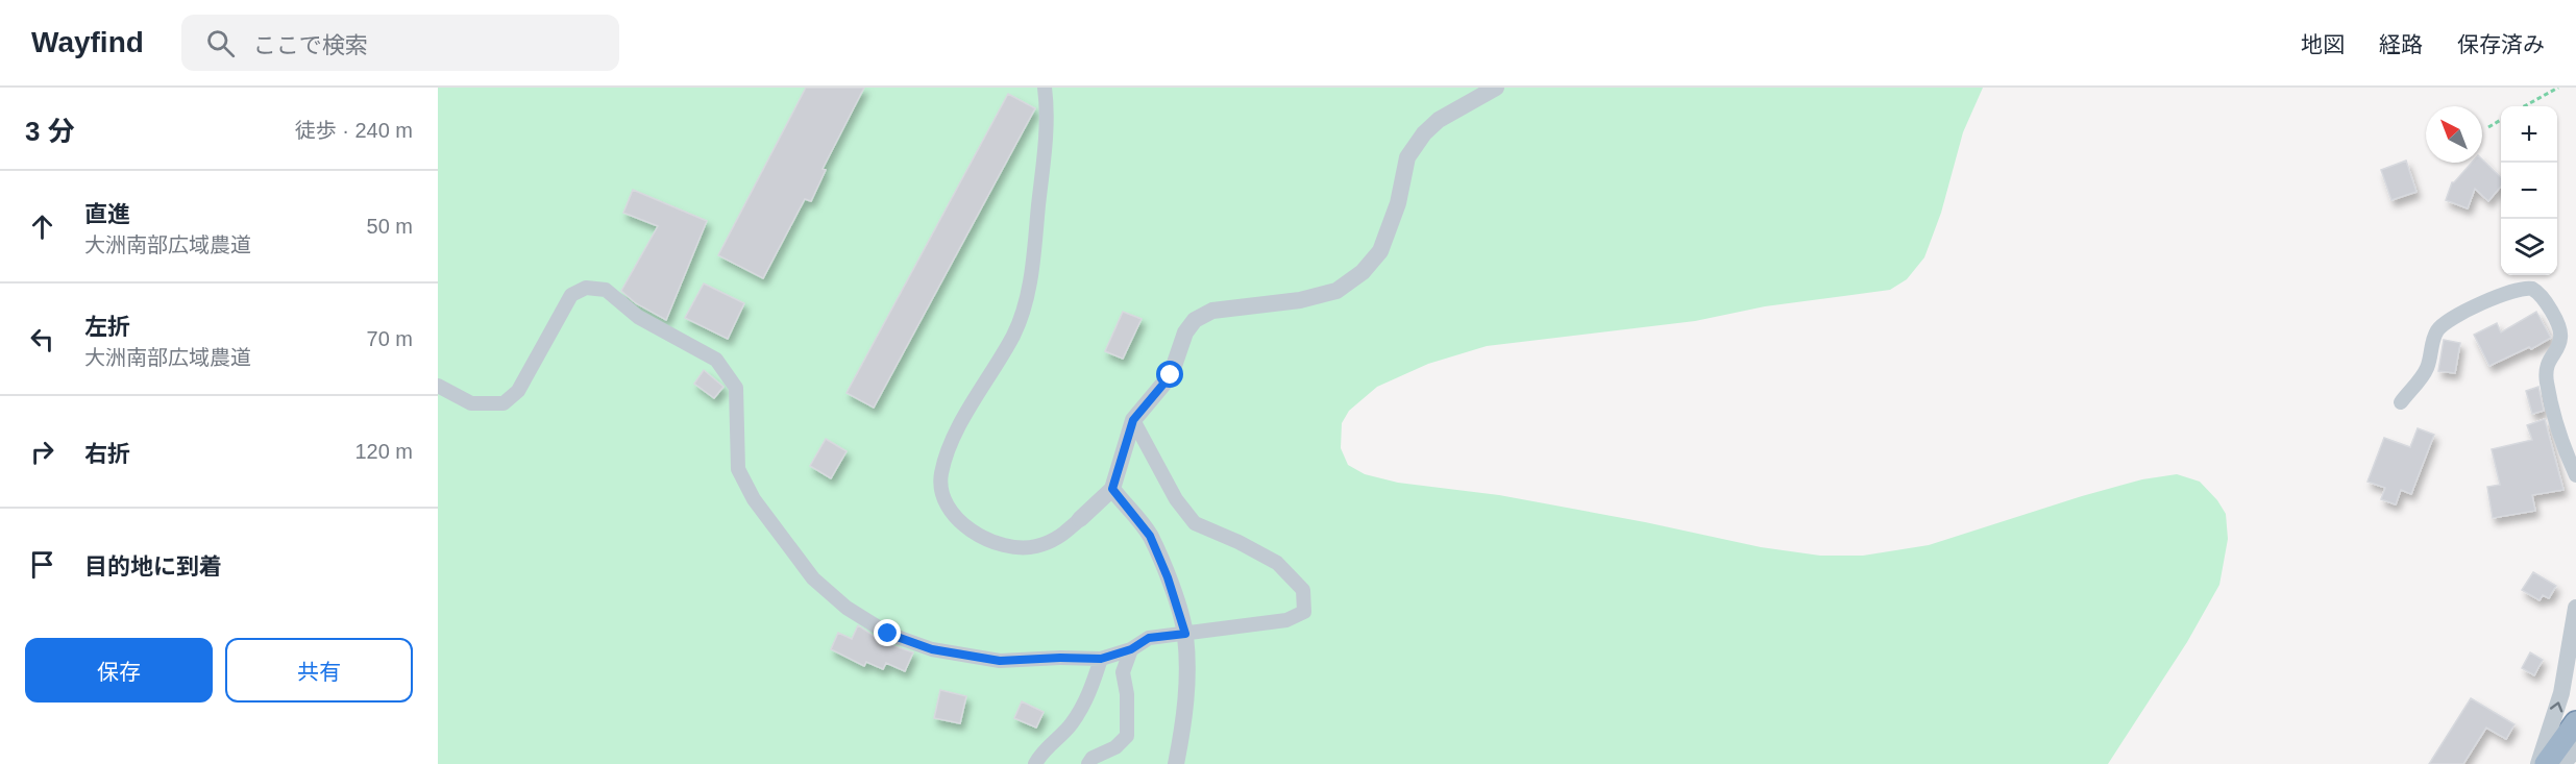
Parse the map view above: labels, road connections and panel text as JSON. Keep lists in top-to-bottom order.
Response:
{
  "north": "top left",
  "page": {
    "header": "Wayfind",
    "search": "ここで検索",
    "nav": ["地図", "経路", "保存済み"],
    "heading": ["3 分", "徒歩 · 240 m"],
    "map_buttons": ["+", "−"],
    "list": [
      ["直進", "大洲南部広域農道", "50 m"],
      ["左折", "大洲南部広域農道", "70 m"],
      ["右折", "120 m"],
      "目的地に到着"
    ],
    "buttons": ["保存", "共有"]
  }
}
